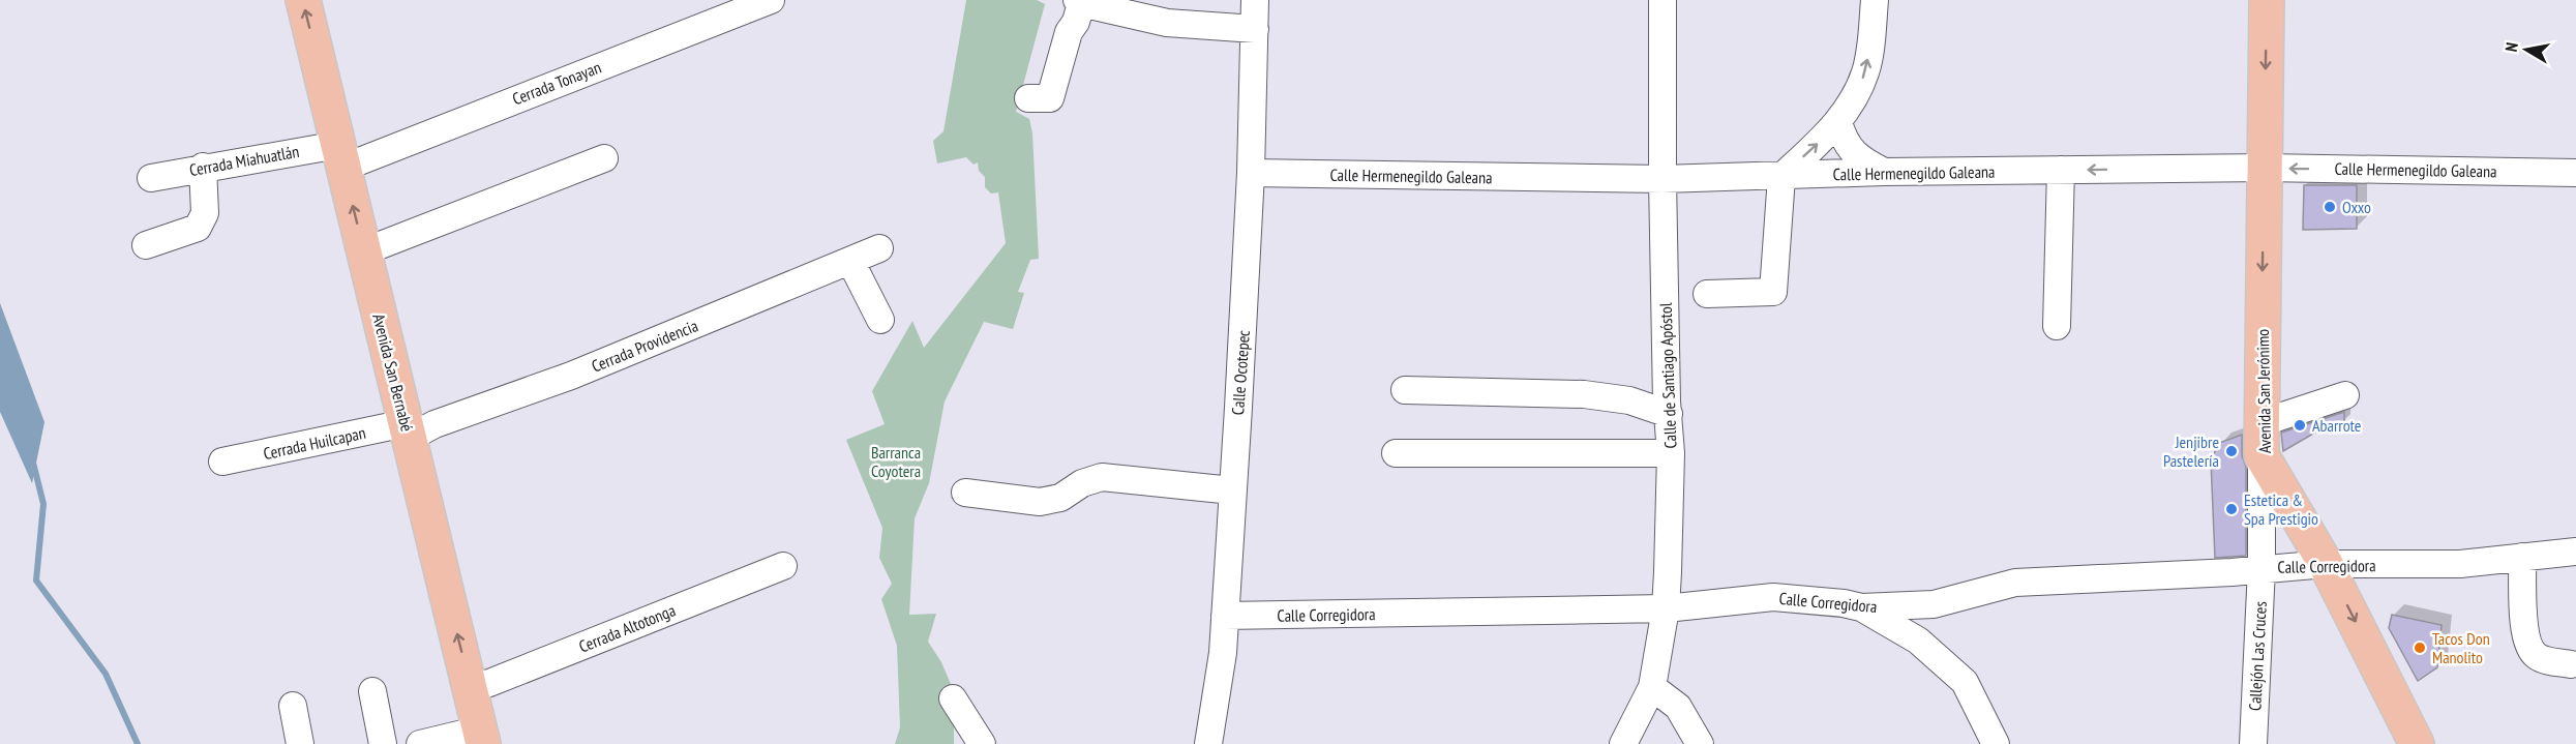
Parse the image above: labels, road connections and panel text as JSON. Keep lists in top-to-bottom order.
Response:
{
  "streets": {
    "main road": ["Avenida San Bernabé", "Avenida San Jerónimo"],
    "street": [
      "Cerrada Tonayan",
      "Cerrada Miahuatlán",
      "Calle Hermenegildo Galeana",
      "Cerrada Providencia",
      "Calle Ocotepec",
      "Calle de Santiago Apóstol",
      "Cerrada Huilcapan",
      "Calle Corregidora",
      "Cerrada Altotonga",
      "Callejón Las Cruces"
    ]
  },
  "crossings": [
    ["Cerrada Tonayan", "Cerrada Miahuatlán"],
    ["Cerrada Tonayan", "Avenida San Bernabé"],
    ["Cerrada Miahuatlán", "Avenida San Bernabé"],
    ["Calle Hermenegildo Galeana", "Calle Ocotepec"],
    ["Calle Hermenegildo Galeana", "Calle de Santiago Apóstol"],
    ["Calle Hermenegildo Galeana", "Avenida San Jerónimo"],
    ["Cerrada Providencia", "Avenida San Bernabé"],
    ["Cerrada Providencia", "Cerrada Huilcapan"],
    ["Avenida San Bernabé", "Cerrada Huilcapan"],
    ["Avenida San Bernabé", "Cerrada Altotonga"],
    ["Calle Ocotepec", "Calle Corregidora"],
    ["Calle de Santiago Apóstol", "Calle Corregidora"],
    ["Avenida San Jerónimo", "Calle Corregidora"],
    ["Avenida San Jerónimo", "Callejón Las Cruces"],
    ["Calle Corregidora", "Callejón Las Cruces"]
  ],
  "one_way": ["Calle Hermenegildo Galeana", "Avenida San Bernabé", "Avenida San Jerónimo"],
  "parks": ["Barranca Coyotera"],
  "places": [
    "Oxxo",
    "Abarrote",
    "Jenjibre Pastelería",
    "Estetica & Spa Prestigio",
    "Tacos Don Manolito"
  ],
  "north": "left"
}
